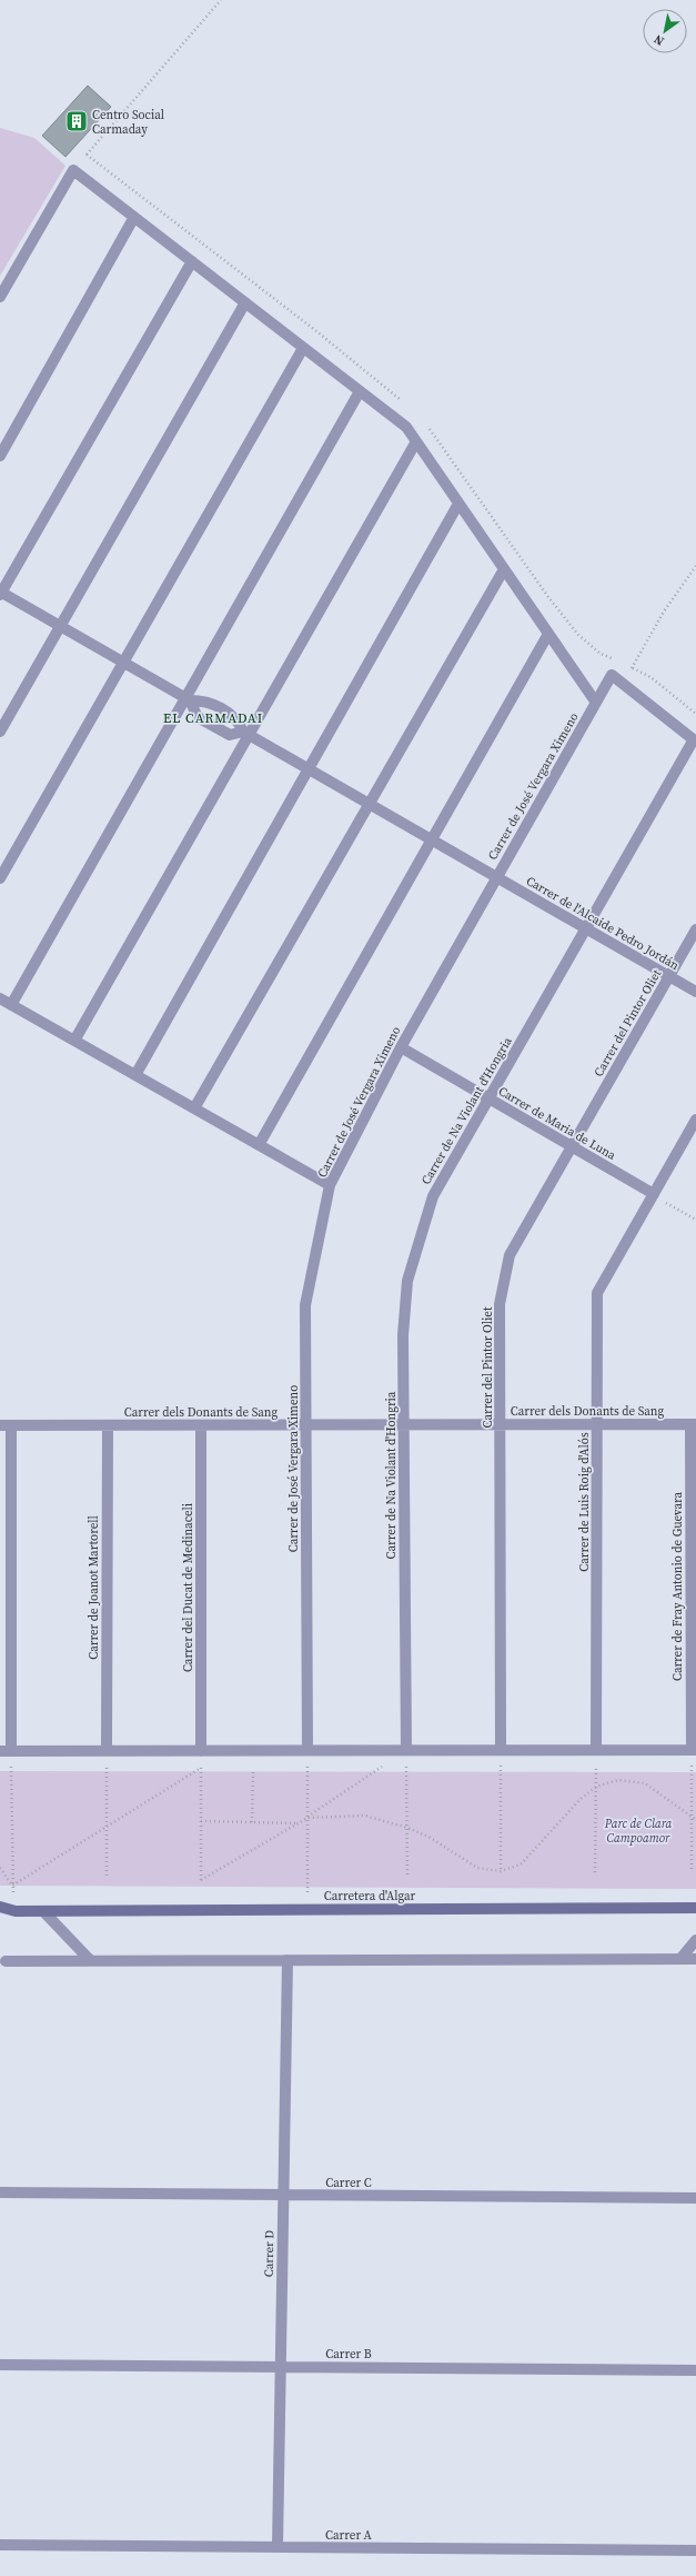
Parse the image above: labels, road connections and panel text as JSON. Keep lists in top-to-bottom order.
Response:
{
  "streets": {
    "main road": ["Carretera d'Algar"],
    "street": [
      "Carrer de José Vergara Ximeno",
      "Carrer de l'Alcaide Pedro Jordán",
      "Carrer del Pintor Oliet",
      "Carrer de Na Violant d'Hongria",
      "Carrer de Maria de Luna",
      "Carrer dels Donants de Sang",
      "Carrer de Luis Roig d'Alós",
      "Carrer de Fray Antonio de Guevara",
      "Carrer de Joanot Martorell",
      "Carrer del Ducat de Medinaceli",
      "Carrer C",
      "Carrer D",
      "Carrer B",
      "Carrer A"
    ]
  },
  "crossings": [
    ["Carrer de José Vergara Ximeno", "Carrer de l'Alcaide Pedro Jordán"],
    ["Carrer de José Vergara Ximeno", "Carrer de Maria de Luna"],
    ["Carrer de José Vergara Ximeno", "Carrer dels Donants de Sang"],
    ["Carrer de l'Alcaide Pedro Jordán", "Carrer del Pintor Oliet"],
    ["Carrer de l'Alcaide Pedro Jordán", "Carrer de Na Violant d'Hongria"],
    ["Carrer del Pintor Oliet", "Carrer de Maria de Luna"],
    ["Carrer del Pintor Oliet", "Carrer dels Donants de Sang"],
    ["Carrer de Na Violant d'Hongria", "Carrer de Maria de Luna"],
    ["Carrer de Na Violant d'Hongria", "Carrer dels Donants de Sang"],
    ["Carrer de Maria de Luna", "Carrer de Luis Roig d'Alós"],
    ["Carrer dels Donants de Sang", "Carrer de Luis Roig d'Alós"],
    ["Carrer dels Donants de Sang", "Carrer de Fray Antonio de Guevara"],
    ["Carrer dels Donants de Sang", "Carrer de Joanot Martorell"],
    ["Carrer dels Donants de Sang", "Carrer del Ducat de Medinaceli"],
    ["Carrer C", "Carrer D"],
    ["Carrer D", "Carrer B"],
    ["Carrer D", "Carrer A"]
  ],
  "districts": ["EL CARMADAI"],
  "parks": ["Parc de Clara Campoamor"],
  "places": {
    "building": ["Centro Social Carmaday"]
  },
  "north": "bottom left"
}
